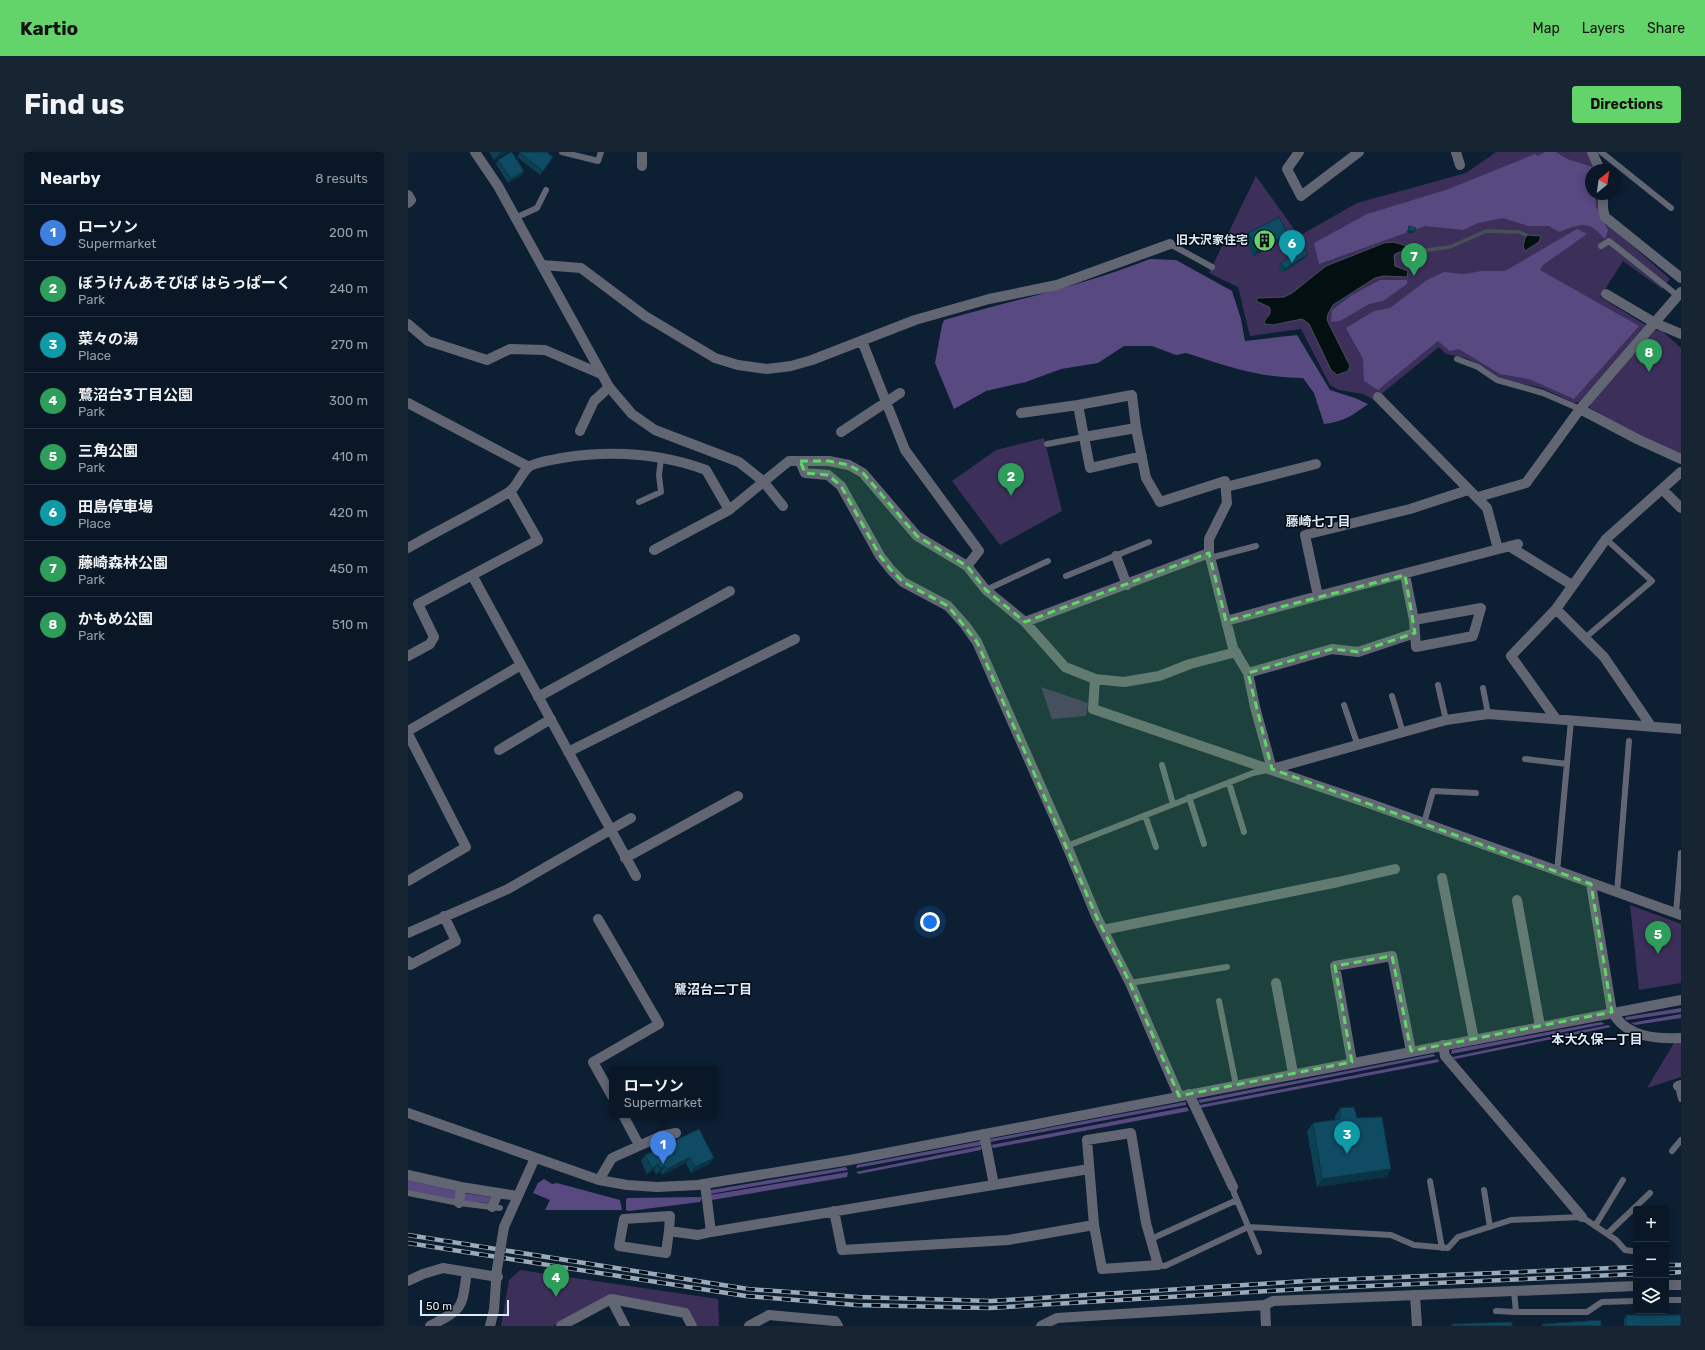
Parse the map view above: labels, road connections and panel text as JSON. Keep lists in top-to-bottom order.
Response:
{
  "districts": ["藤崎七丁目", "鷺沼台二丁目", "本大久保一丁目"],
  "places": {
    "building": ["旧大沢家住宅"]
  },
  "scale_bar": "50 m",
  "north": "top right",
  "page": {
    "header": "Kartio",
    "nav": ["Map", "Layers", "Share"],
    "buttons": "Directions",
    "title": "Find us",
    "heading": ["Nearby", "8 results"],
    "list": [
      {
        "mark": "1",
        "name": "ローソン",
        "note": "Supermarket",
        "value": "200 m"
      },
      {
        "mark": "2",
        "name": "ぼうけんあそびば はらっぱーく",
        "note": "Park",
        "value": "240 m"
      },
      {
        "mark": "3",
        "name": "菜々の湯",
        "note": "Place",
        "value": "270 m"
      },
      {
        "mark": "4",
        "name": "鷺沼台3丁目公園",
        "note": "Park",
        "value": "300 m"
      },
      {
        "mark": "5",
        "name": "三角公園",
        "note": "Park",
        "value": "410 m"
      },
      {
        "mark": "6",
        "name": "田島停車場",
        "note": "Place",
        "value": "420 m"
      },
      {
        "mark": "7",
        "name": "藤崎森林公園",
        "note": "Park",
        "value": "450 m"
      },
      {
        "mark": "8",
        "name": "かもめ公園",
        "note": "Park",
        "value": "510 m"
      }
    ],
    "pins": [
      "6",
      "7",
      "8",
      "2",
      "5",
      "3",
      "1",
      "4"
    ],
    "popup": ["ローソン", "Supermarket"],
    "map_buttons": ["+", "−"],
    "scale": "50 m"
  }
}
